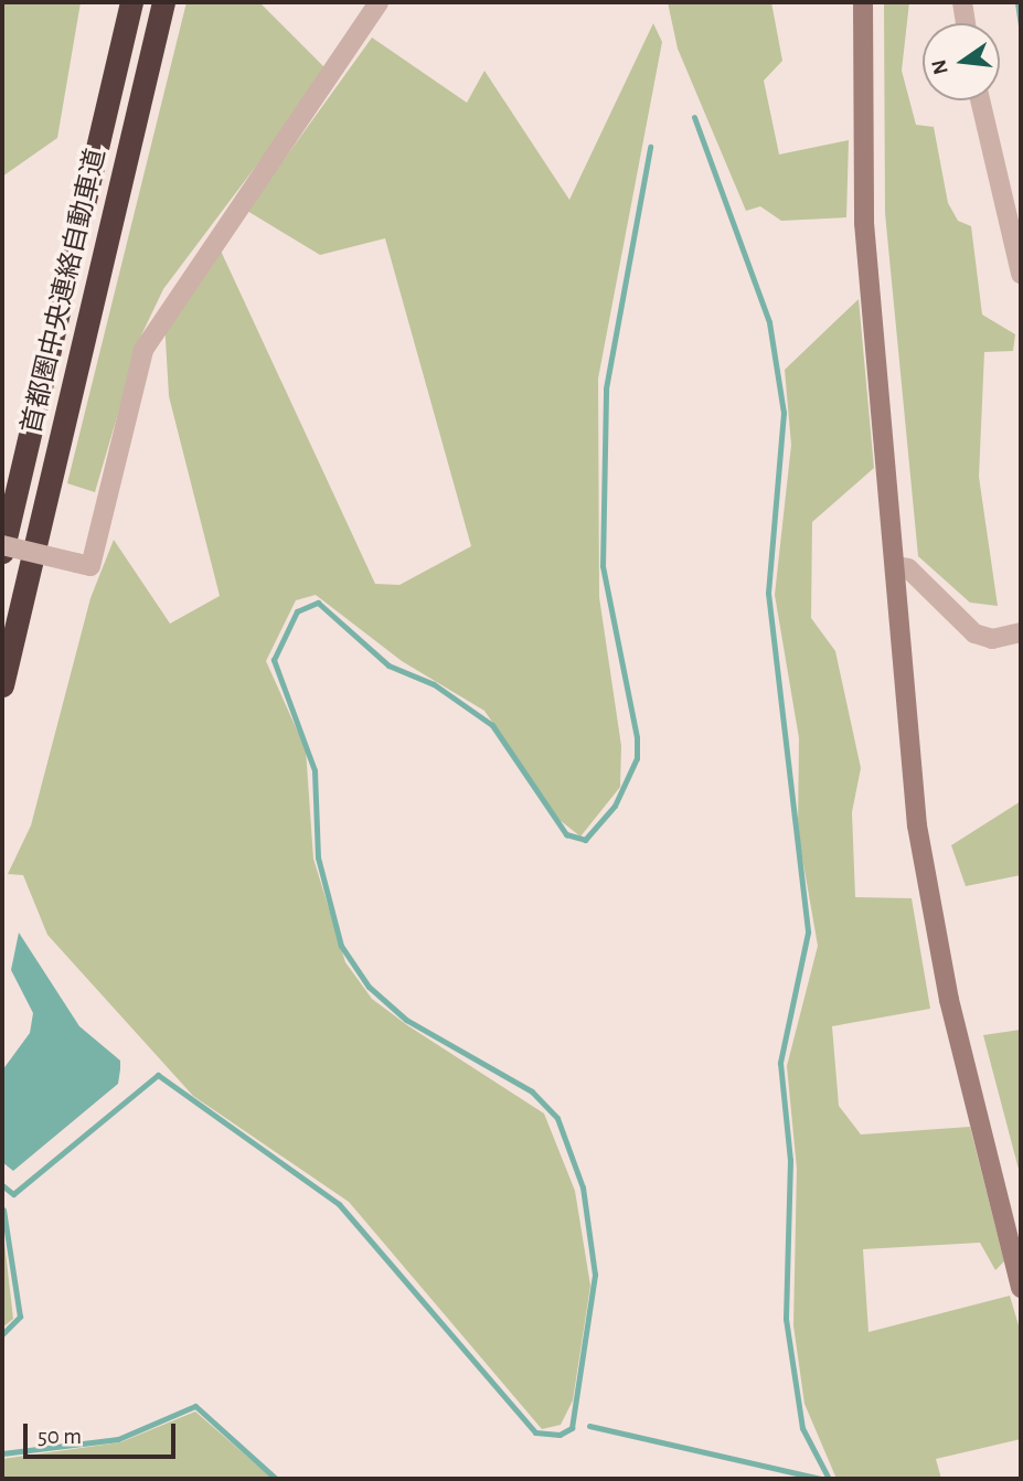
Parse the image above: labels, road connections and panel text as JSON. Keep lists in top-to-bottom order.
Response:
{
  "streets": {
    "highway": ["首都圏中央連絡自動車道"]
  },
  "scale_bar": "50 m",
  "north": "left"
}
